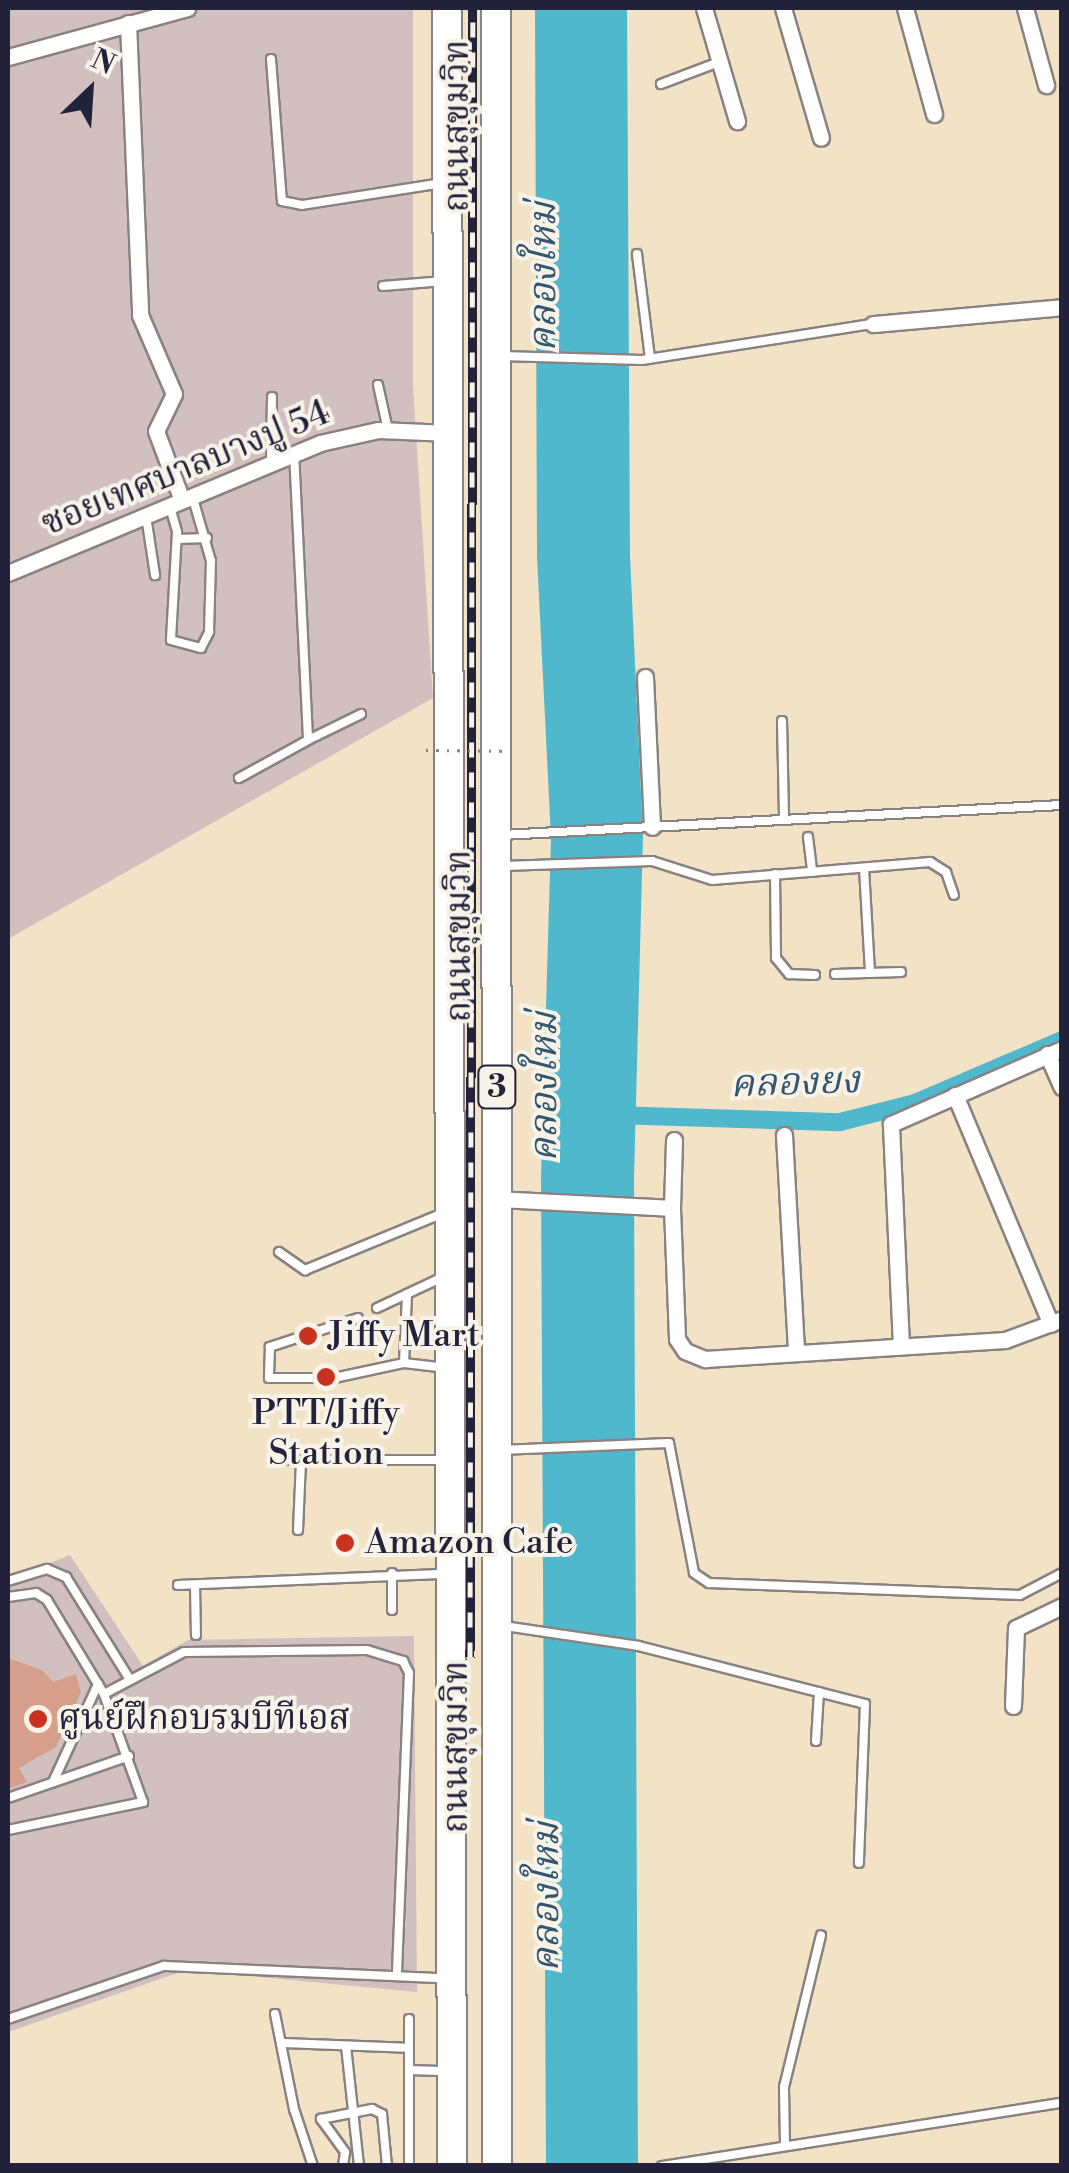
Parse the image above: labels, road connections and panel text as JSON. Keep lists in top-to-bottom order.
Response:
{
  "streets": {
    "highway": ["ถนนสุขุมวิท", "3"],
    "street": ["ซอยเทศบาลบางปู 54"]
  },
  "crossings": [
    ["ถนนสุขุมวิท", "ซอยเทศบาลบางปู 54"]
  ],
  "water": ["คลองใหม่", "คลองยง"],
  "places": [
    "Jiffy Mart",
    "PTT/Jiffy Station",
    "Amazon Cafe",
    "ศูนย์ฝึกอบรมบีทีเอส"
  ],
  "north": "top right"
}
